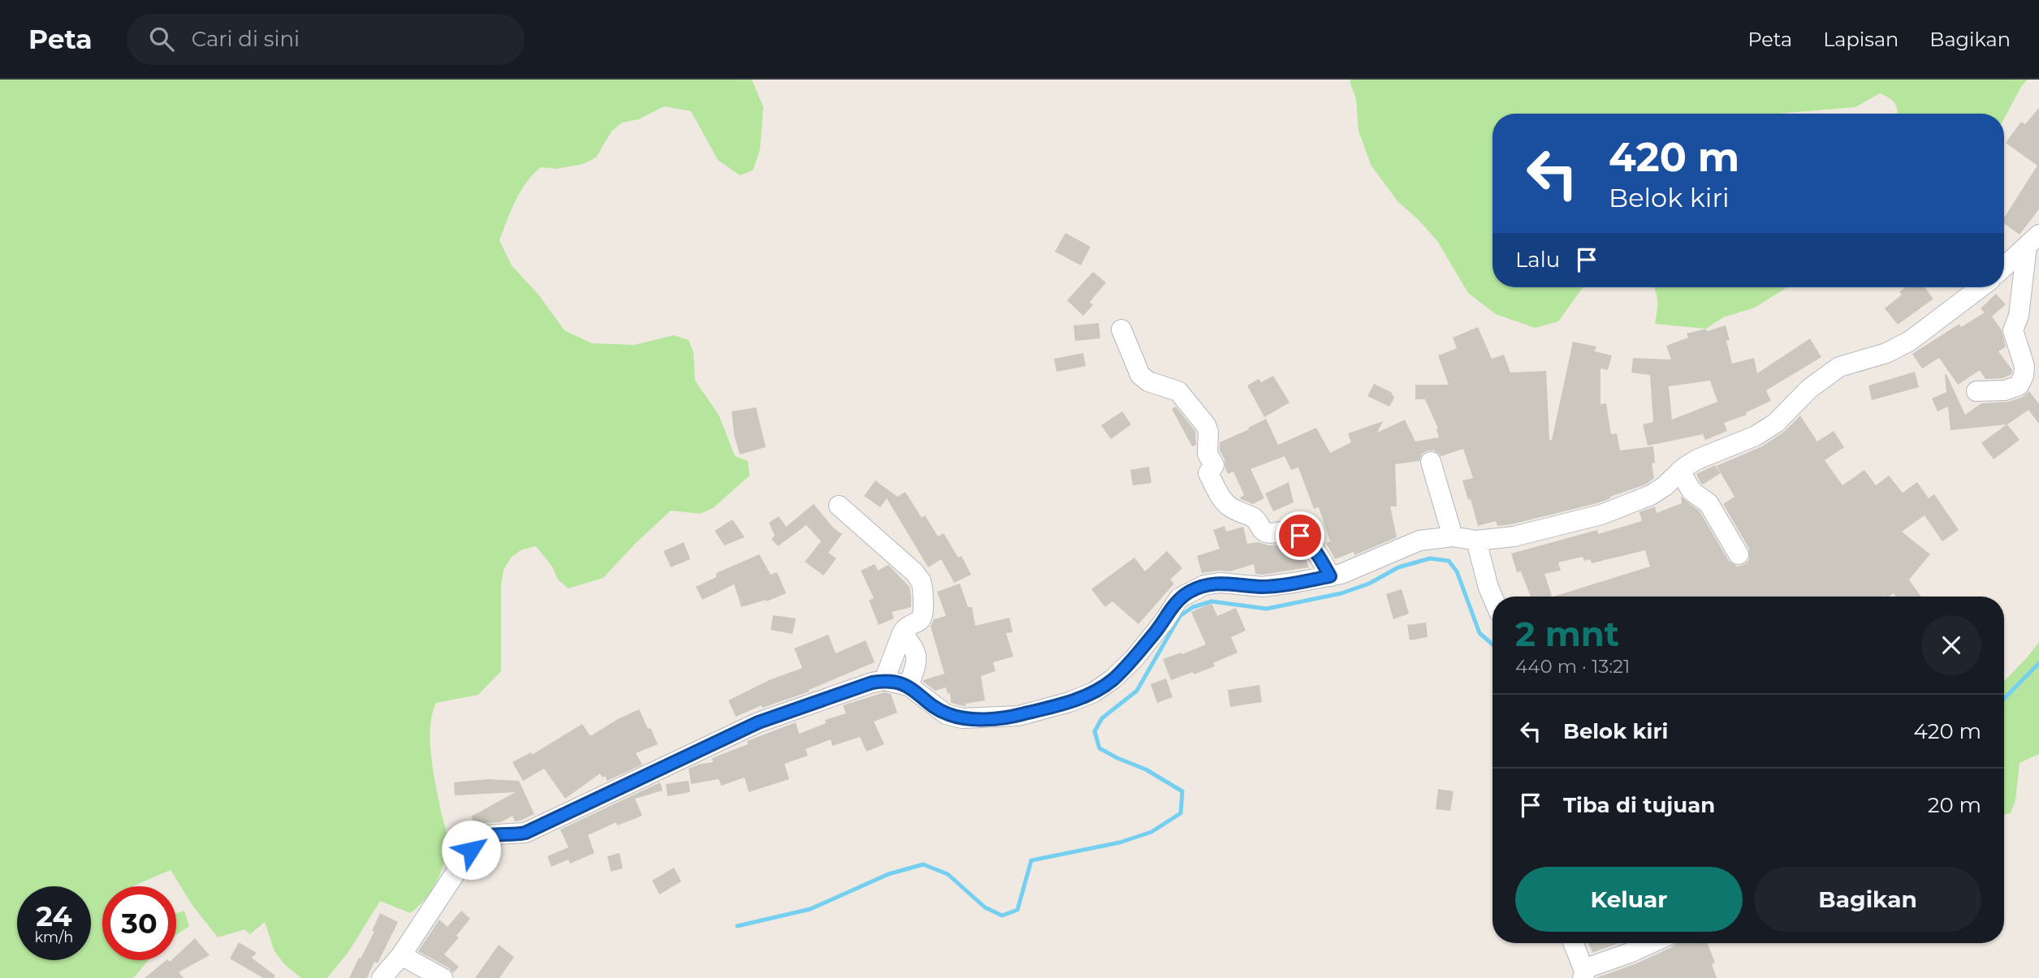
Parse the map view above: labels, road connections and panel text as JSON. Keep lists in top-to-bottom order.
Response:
{
  "page": {
    "header": "Peta",
    "search": "Cari di sini",
    "nav": ["Peta", "Lapisan", "Bagikan"],
    "turn": ["420 m", "Belok kiri"],
    "then": "Lalu",
    "heading": ["2 mnt", "440 m · 13:21"],
    "list": [
      {
        "name": "Belok kiri",
        "value": "420 m"
      },
      {
        "name": "Tiba di tujuan",
        "value": "20 m"
      }
    ],
    "buttons": ["Keluar", "Bagikan"],
    "speed": "24 km/h",
    "limit": "30"
  }
}
